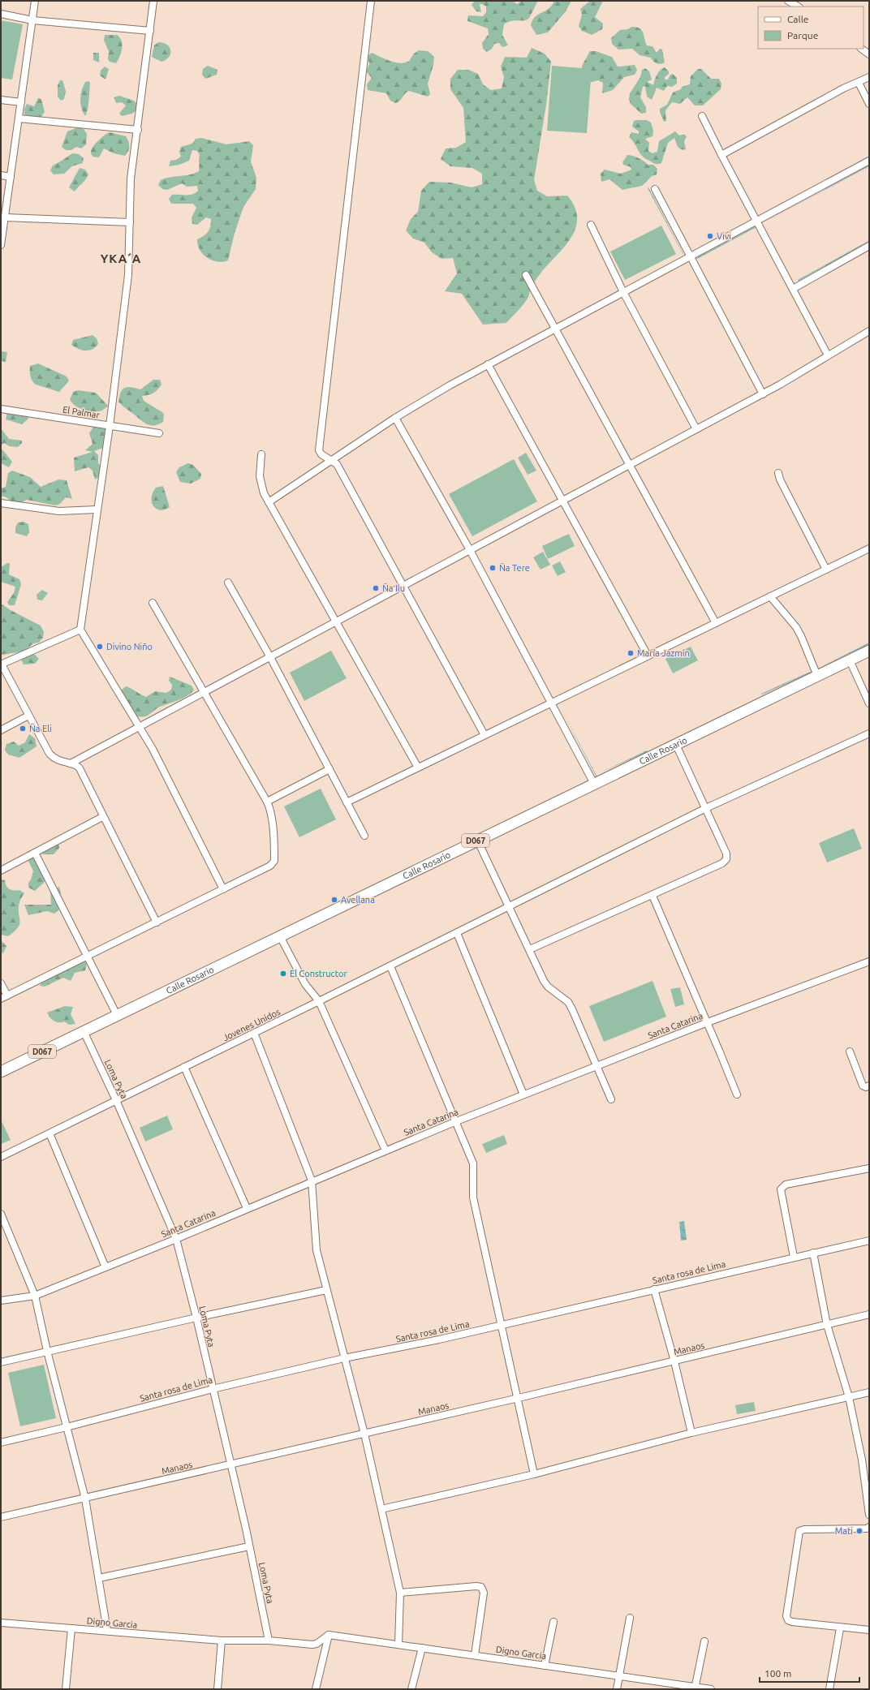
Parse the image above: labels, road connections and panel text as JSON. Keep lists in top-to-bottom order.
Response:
{
  "streets": {
    "main road": ["Calle Rosario", "D067"],
    "street": [
      "El Palmar",
      "Jovenes Unidos",
      "Santa Catarina",
      "Loma Pyta",
      "Santa rosa de Lima",
      "Manaos",
      "Digno Garcia"
    ]
  },
  "crossings": [
    ["Calle Rosario", "Loma Pyta"],
    ["Jovenes Unidos", "Loma Pyta"],
    ["Santa Catarina", "Loma Pyta"],
    ["Loma Pyta", "Santa rosa de Lima"],
    ["Loma Pyta", "Manaos"],
    ["Loma Pyta", "Digno Garcia"]
  ],
  "districts": ["YKA´A"],
  "places": [
    "Vivi",
    "Ña Tere",
    "Ña Ilu",
    "Divino Niño",
    "María Jazmín",
    "Ña Eli",
    "Avellana",
    "El Constructor",
    "Mati"
  ],
  "legend": ["Calle", "Parque"],
  "scale_bar": "100 m"
}
